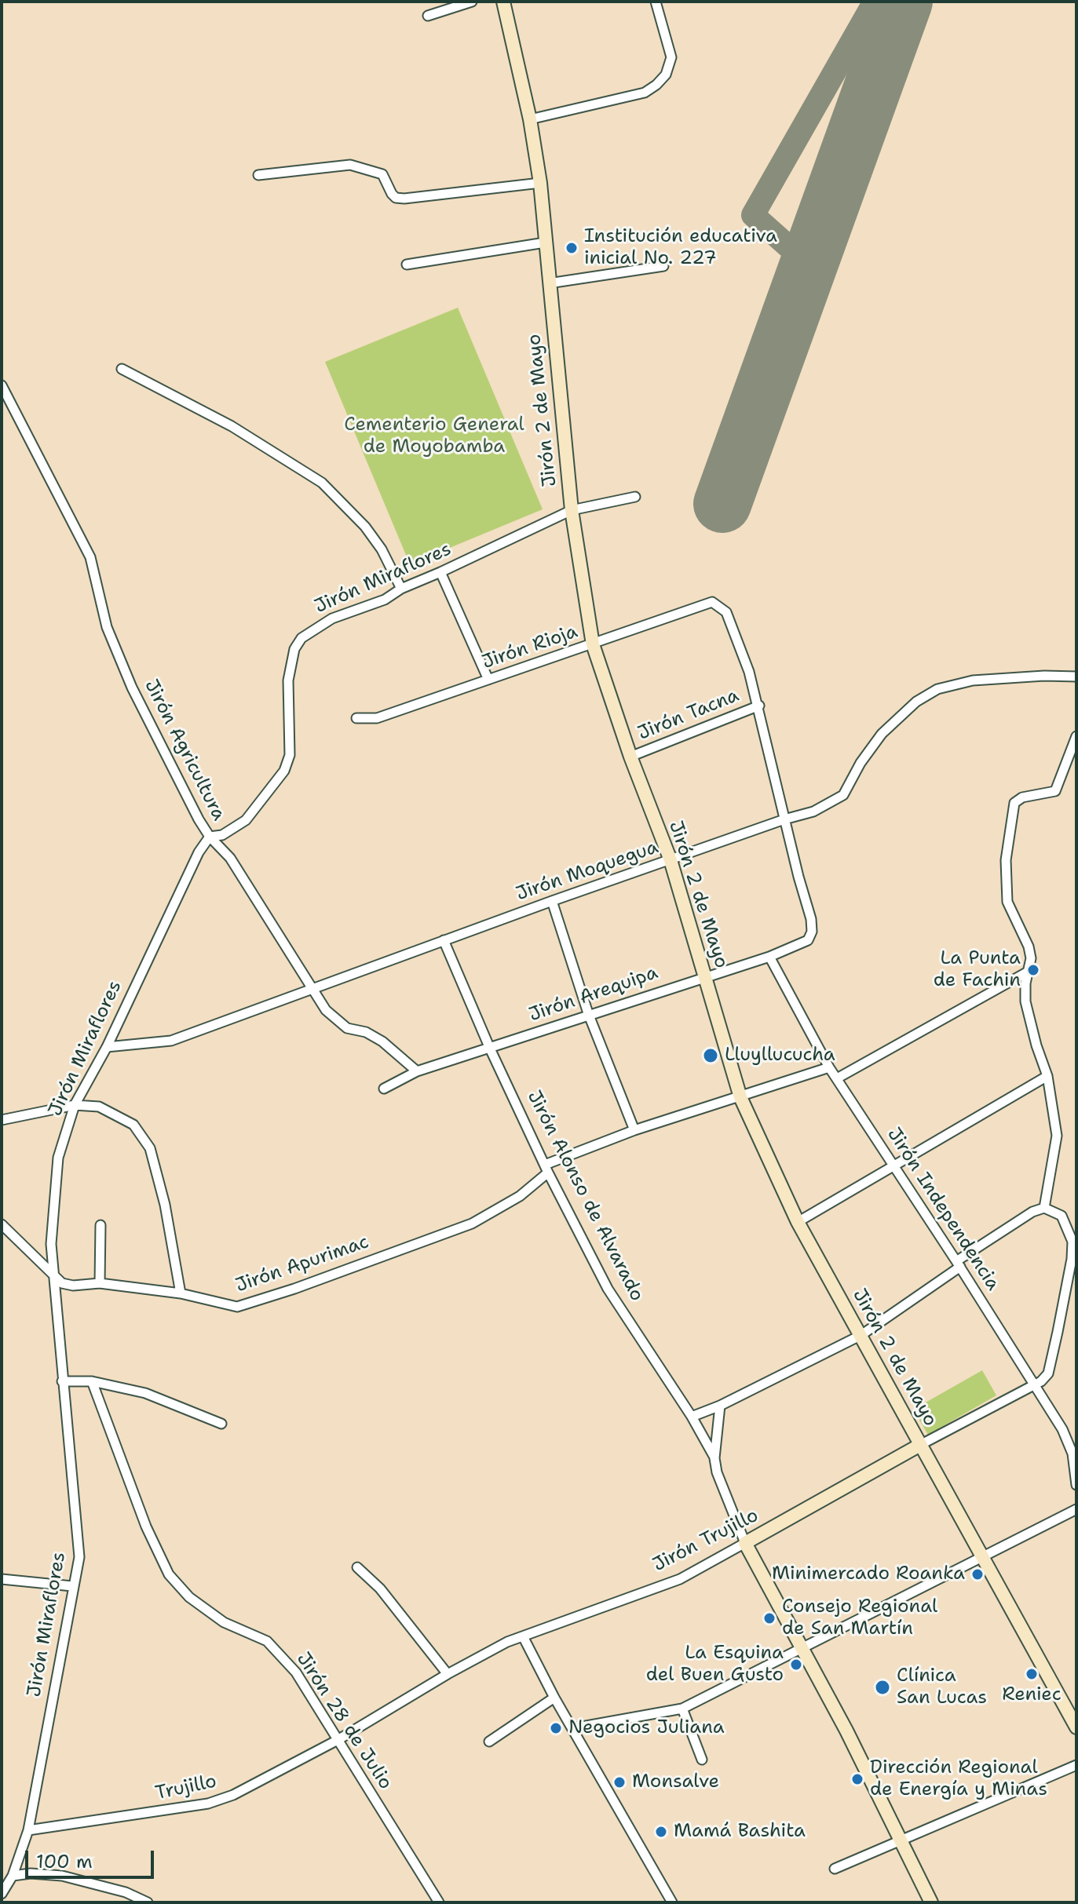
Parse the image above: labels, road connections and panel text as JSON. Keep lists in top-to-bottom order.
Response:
{
  "streets": {
    "main road": ["Jirón 2 de Mayo", "Jirón Alonso de Alvarado", "Jirón Trujillo"],
    "street": [
      "Jirón Miraflores",
      "Jirón Rioja",
      "Jirón Tacna",
      "Jirón Agricultura",
      "Jirón Moquegua",
      "Jirón Arequipa",
      "Jirón Independencia",
      "Jirón Apurimac",
      "Jirón 28 de Julio",
      "Trujillo"
    ]
  },
  "crossings": [
    ["Jirón 2 de Mayo", "Jirón Miraflores"],
    ["Jirón 2 de Mayo", "Jirón Rioja"],
    ["Jirón 2 de Mayo", "Jirón Tacna"],
    ["Jirón 2 de Mayo", "Jirón Moquegua"],
    ["Jirón 2 de Mayo", "Jirón Arequipa"],
    ["Jirón 2 de Mayo", "Jirón Apurimac"],
    ["Jirón 2 de Mayo", "Jirón Trujillo"],
    ["Jirón Miraflores", "Jirón Agricultura"],
    ["Jirón Miraflores", "Jirón Moquegua"],
    ["Jirón Miraflores", "Jirón Apurimac"],
    ["Jirón Miraflores", "Trujillo"],
    ["Jirón Rioja", "Jirón Tacna"],
    ["Jirón Agricultura", "Jirón Moquegua"],
    ["Jirón Agricultura", "Jirón Arequipa"],
    ["Jirón Moquegua", "Jirón Arequipa"],
    ["Jirón Moquegua", "Jirón Alonso de Alvarado"],
    ["Jirón Arequipa", "Jirón Alonso de Alvarado"],
    ["Jirón Arequipa", "Jirón Independencia"],
    ["Jirón Alonso de Alvarado", "Jirón Apurimac"],
    ["Jirón Alonso de Alvarado", "Jirón Trujillo"],
    ["Jirón Independencia", "Jirón Apurimac"],
    ["Jirón Independencia", "Jirón Trujillo"],
    ["Jirón Trujillo", "Jirón 28 de Julio"],
    ["Jirón Trujillo", "Trujillo"],
    ["Jirón 28 de Julio", "Trujillo"]
  ],
  "parks": ["Cementerio General de Moyobamba"],
  "places": [
    "Institución educativa inicial No. 227",
    "La Punta de Fachin",
    "Lluyllucucha",
    "Minimercado Roanka",
    "Consejo Regional de San Martín",
    "La Esquina del Buen Gusto",
    "Reniec",
    "Clínica San Lucas",
    "Negocios Juliana",
    "Dirección Regional de Energía y Minas",
    "Monsalve",
    "Mamá Bashita"
  ],
  "scale_bar": "100 m"
}
